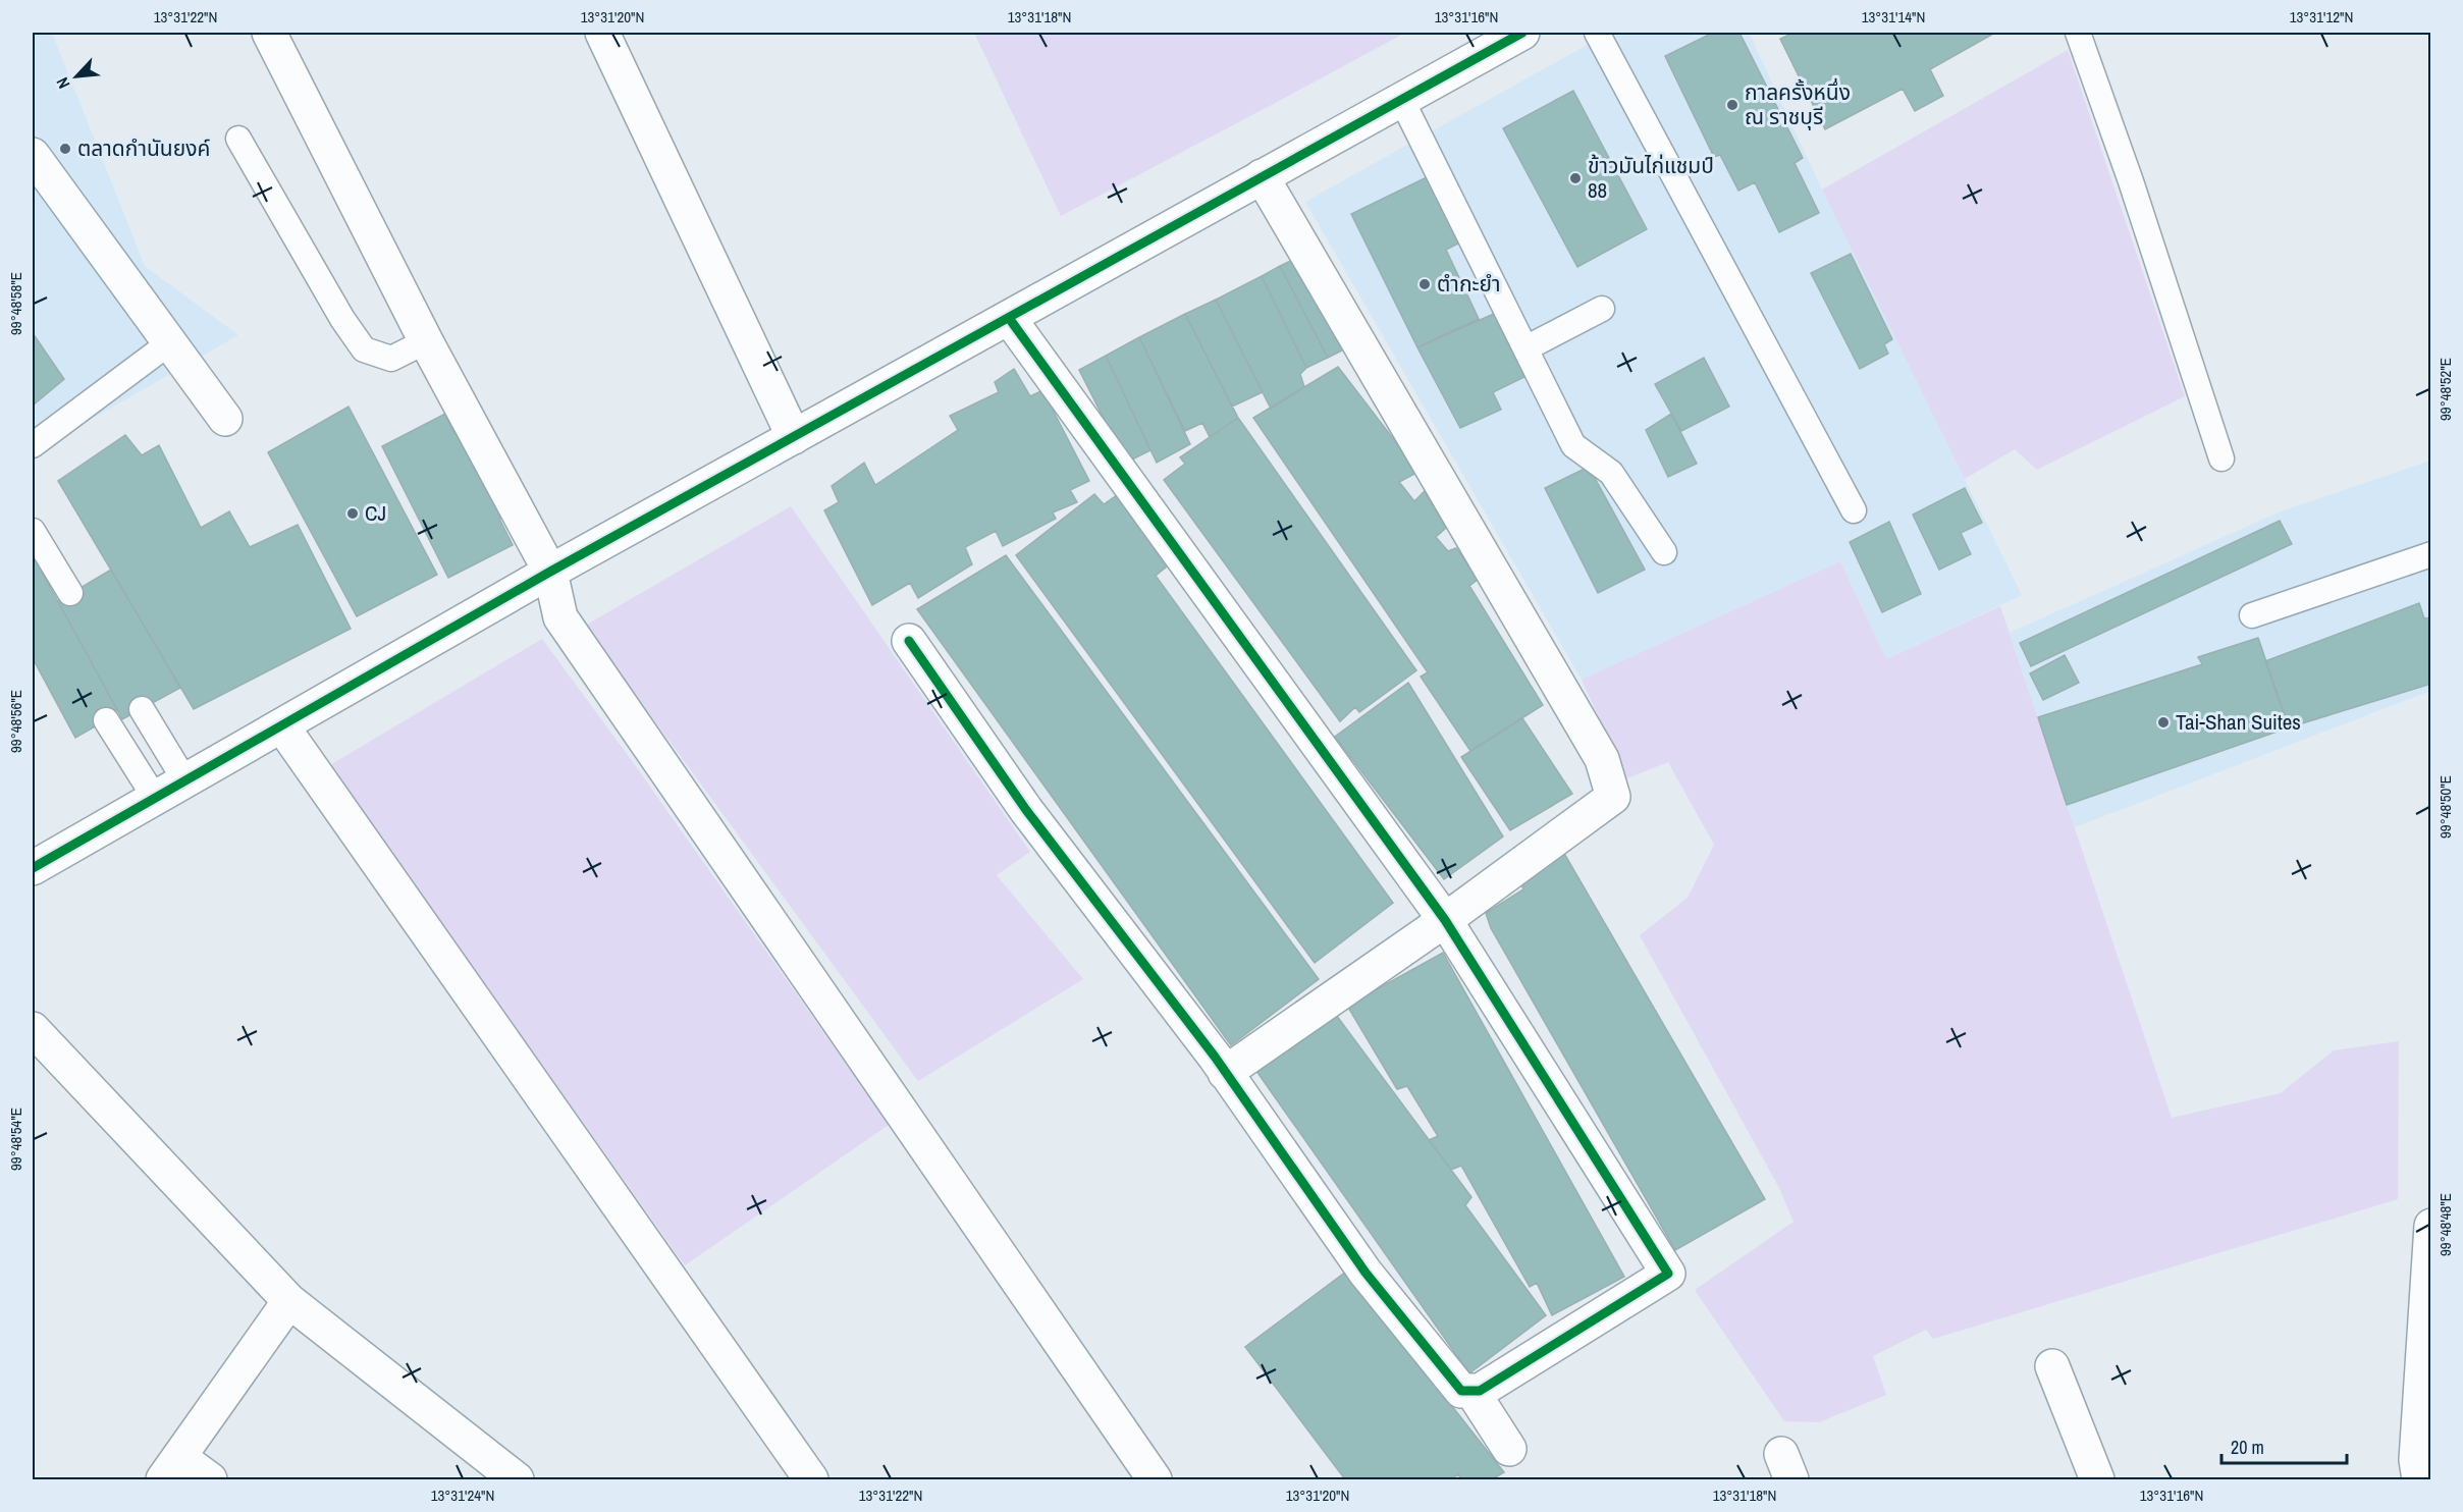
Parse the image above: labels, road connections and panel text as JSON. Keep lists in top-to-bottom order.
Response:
{
  "places": [
    "กาลครั้งหนึ่ง ณ ราชบุรี",
    "ตลาดกำนันยงค์",
    "ข้าวมันไก่แชมป์ 88",
    "ตำกะยำ",
    "CJ",
    "Tai-Shan Suites"
  ],
  "scale_bar": "20 m",
  "north": "bottom left",
  "coordinates": [
    "13°31'22\"N",
    "13°31'20\"N",
    "13°31'18\"N",
    "13°31'16\"N",
    "13°31'14\"N",
    "13°31'12\"N",
    "99°48'58\"E",
    "99°48'52\"E",
    "99°48'56\"E",
    "99°48'50\"E",
    "99°48'54\"E",
    "99°48'48\"E",
    "13°31'24\"N"
  ]
}
